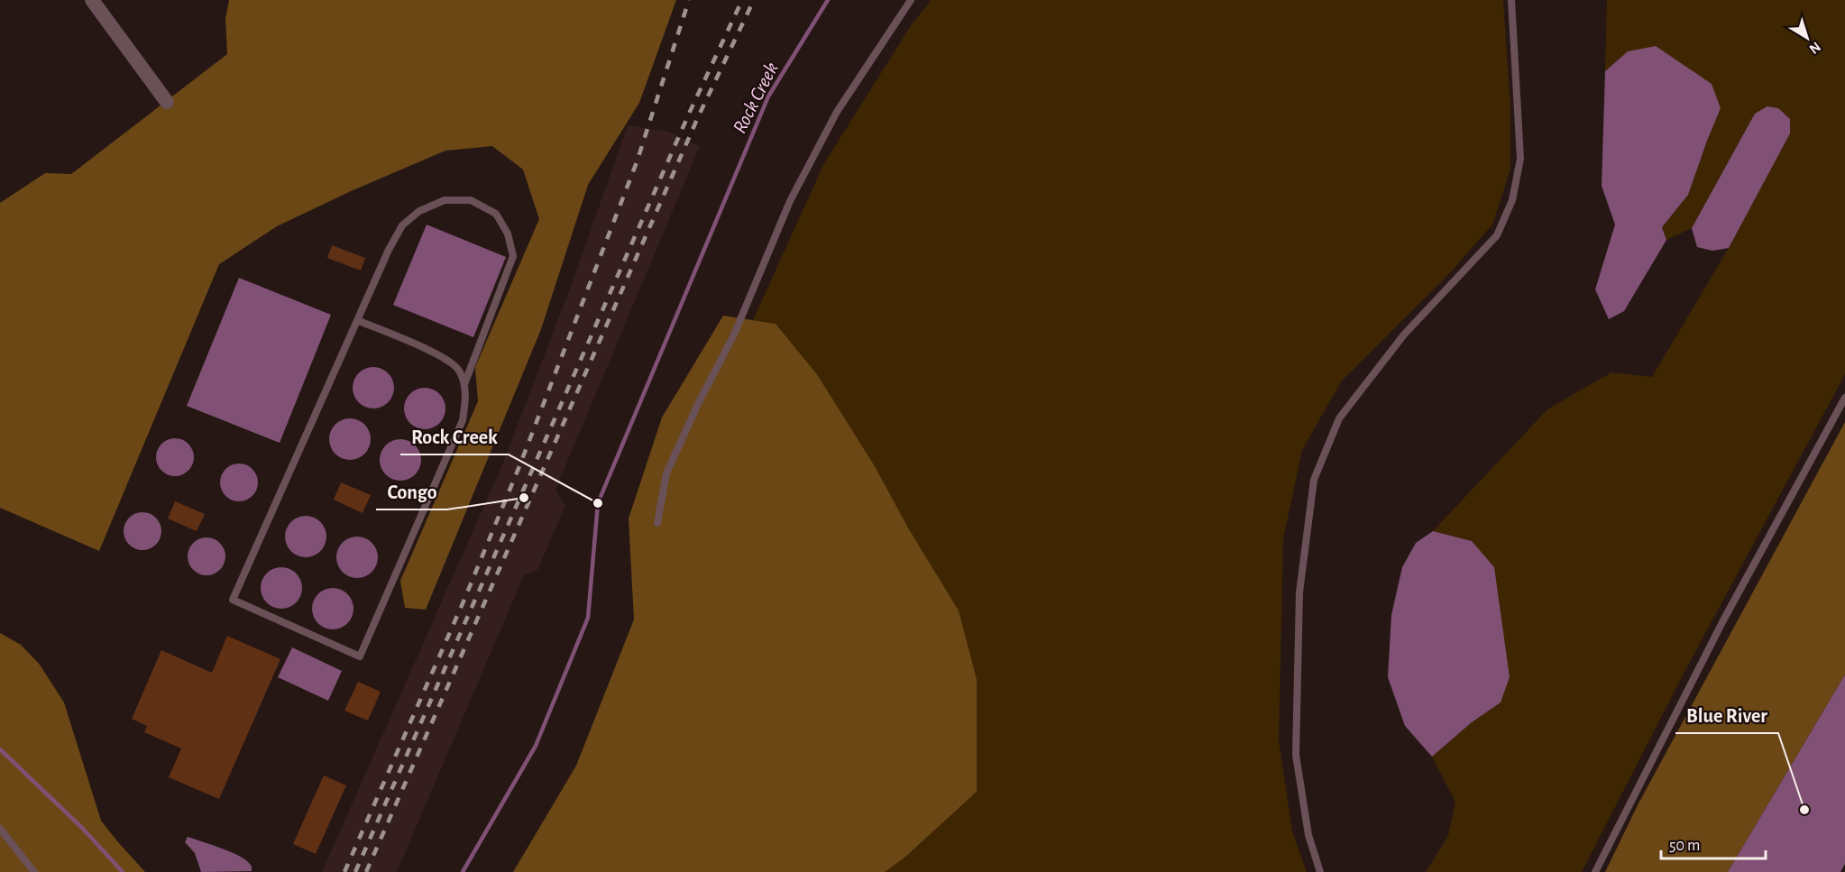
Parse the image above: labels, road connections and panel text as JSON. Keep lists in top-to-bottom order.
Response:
{
  "water": ["Rock Creek"],
  "places": ["Congo", "Rock Creek", "Blue River"],
  "scale_bar": "50 m",
  "north": "bottom right"
}
